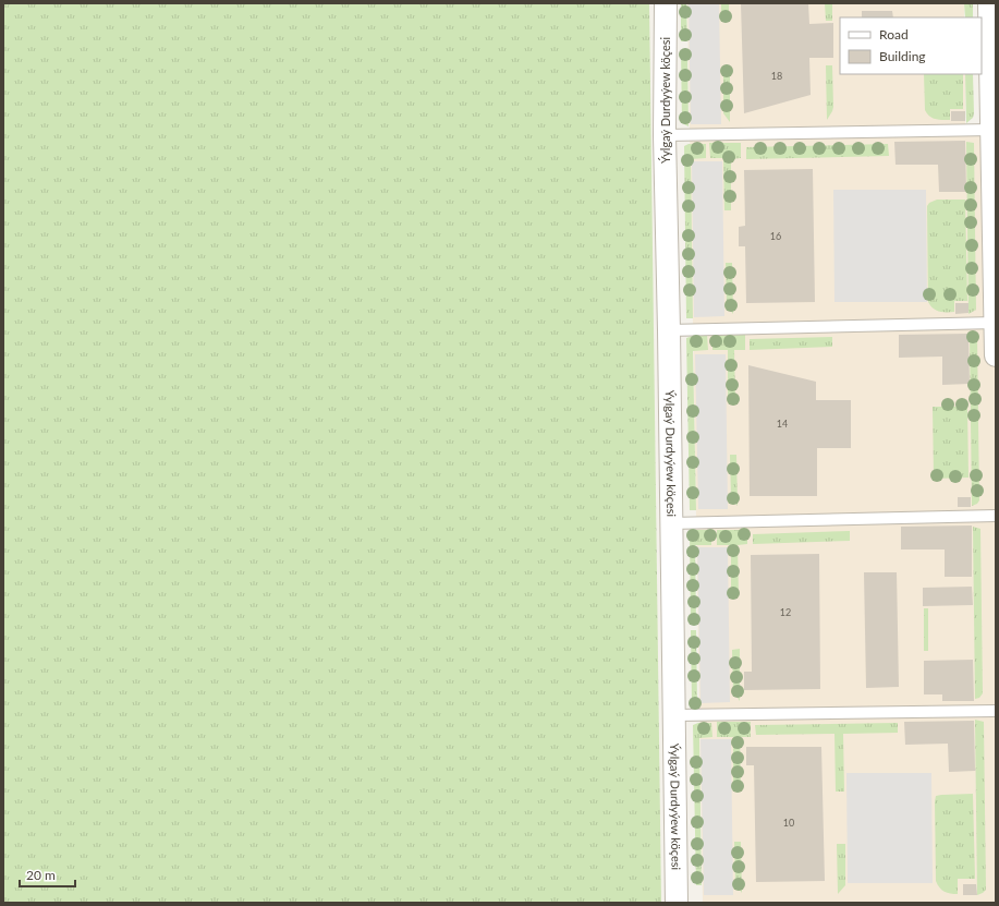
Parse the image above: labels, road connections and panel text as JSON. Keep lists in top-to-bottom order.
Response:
{
  "streets": {
    "street": ["Ýylgaý Durdyýew köçesi"]
  },
  "house_numbers": [
    "18",
    "16",
    "14",
    "12",
    "10"
  ],
  "legend": ["Road", "Building"],
  "scale_bar": "20 m"
}
